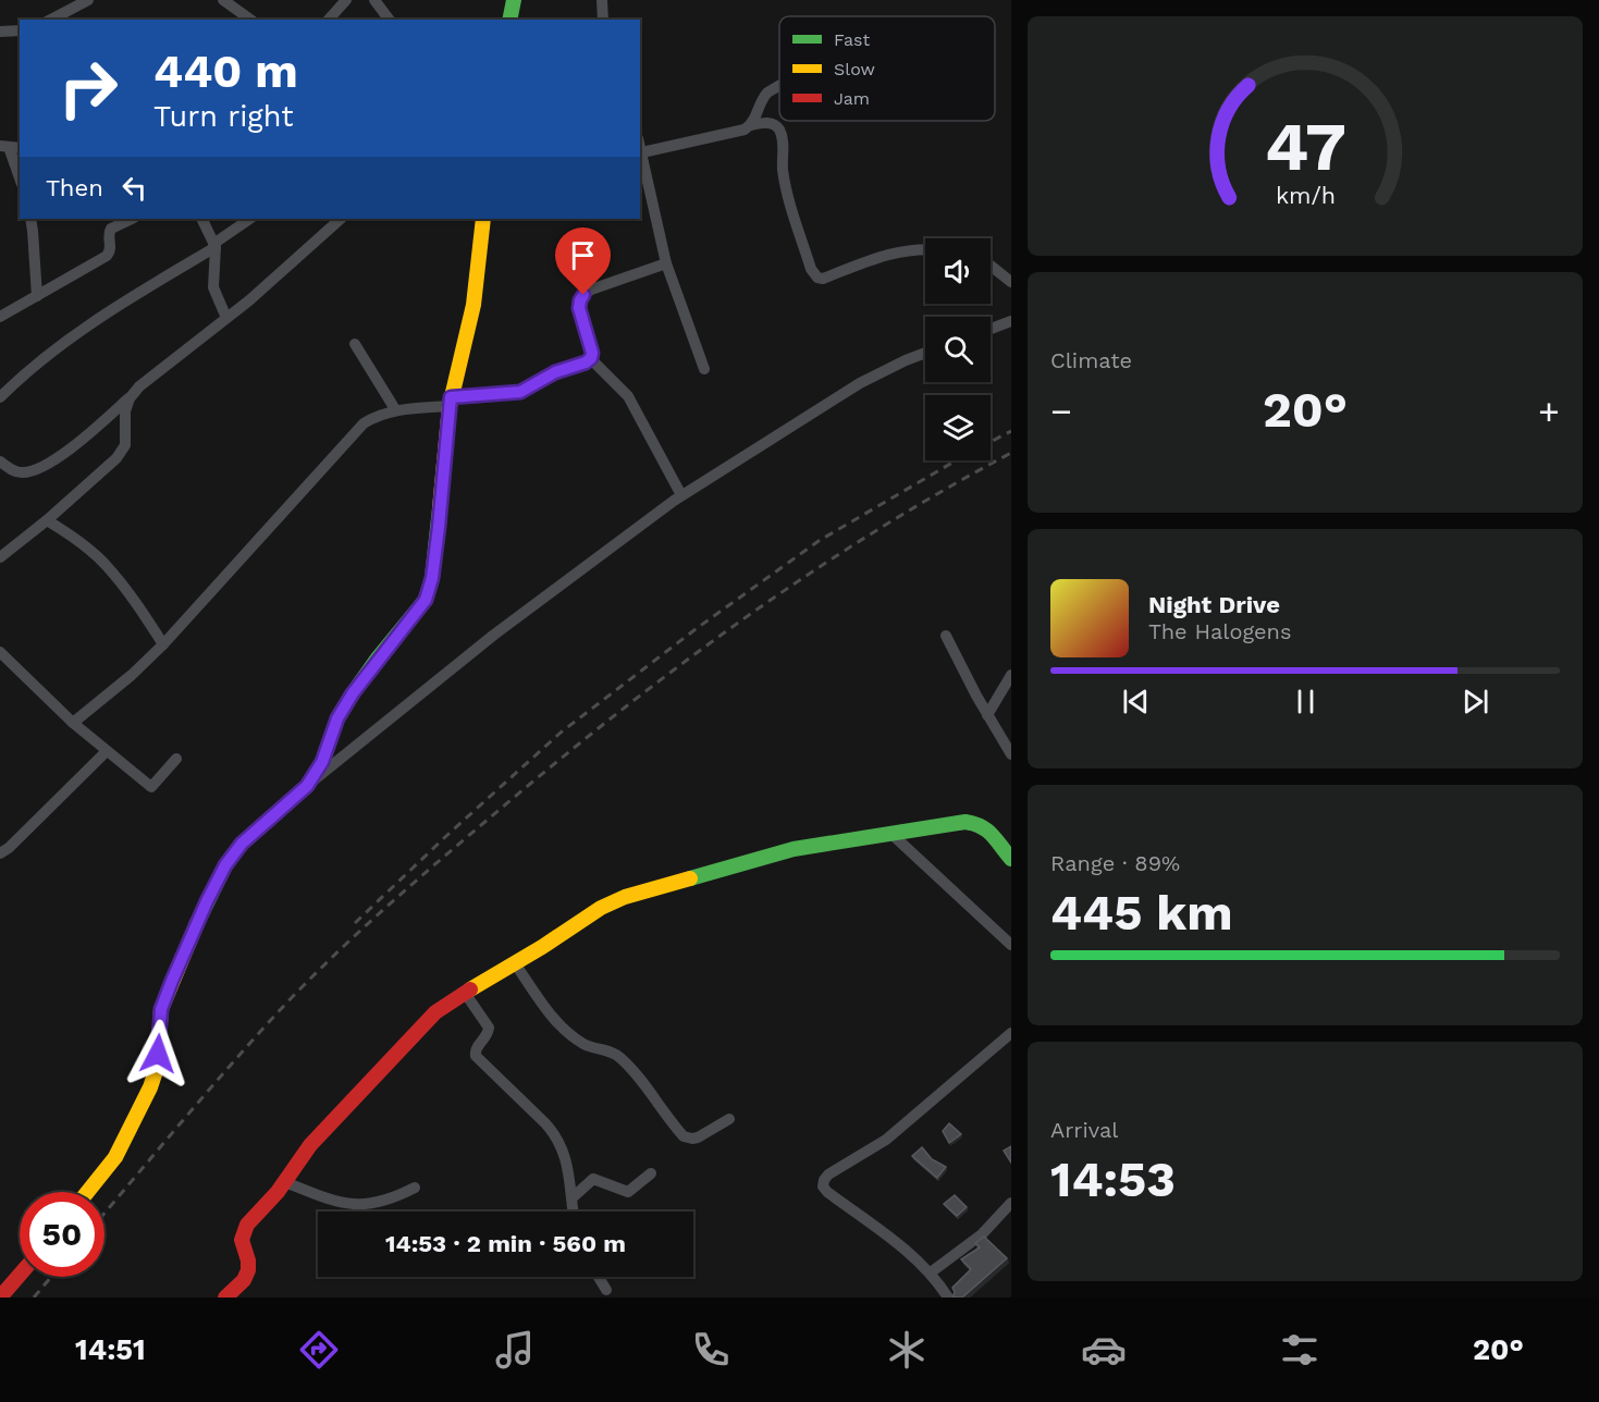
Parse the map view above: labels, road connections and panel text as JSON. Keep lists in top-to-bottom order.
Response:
{
  "legend": ["Fast", "Slow", "Jam"],
  "page": {
    "turn": ["440 m", "Turn right"],
    "then": "Then",
    "tile": [
      "Climate",
      ["Range · 89%", "445 km"],
      ["Arrival", "14:53"]
    ],
    "heat": ["−", "20°", "+"],
    "song": ["Night Drive", "The Halogens"],
    "limit": "50",
    "trip": "14:53 · 2 min · 560 m",
    "tabs": ["14:51", "20°"],
    "gauge": ["47", "km/h"]
  }
}
